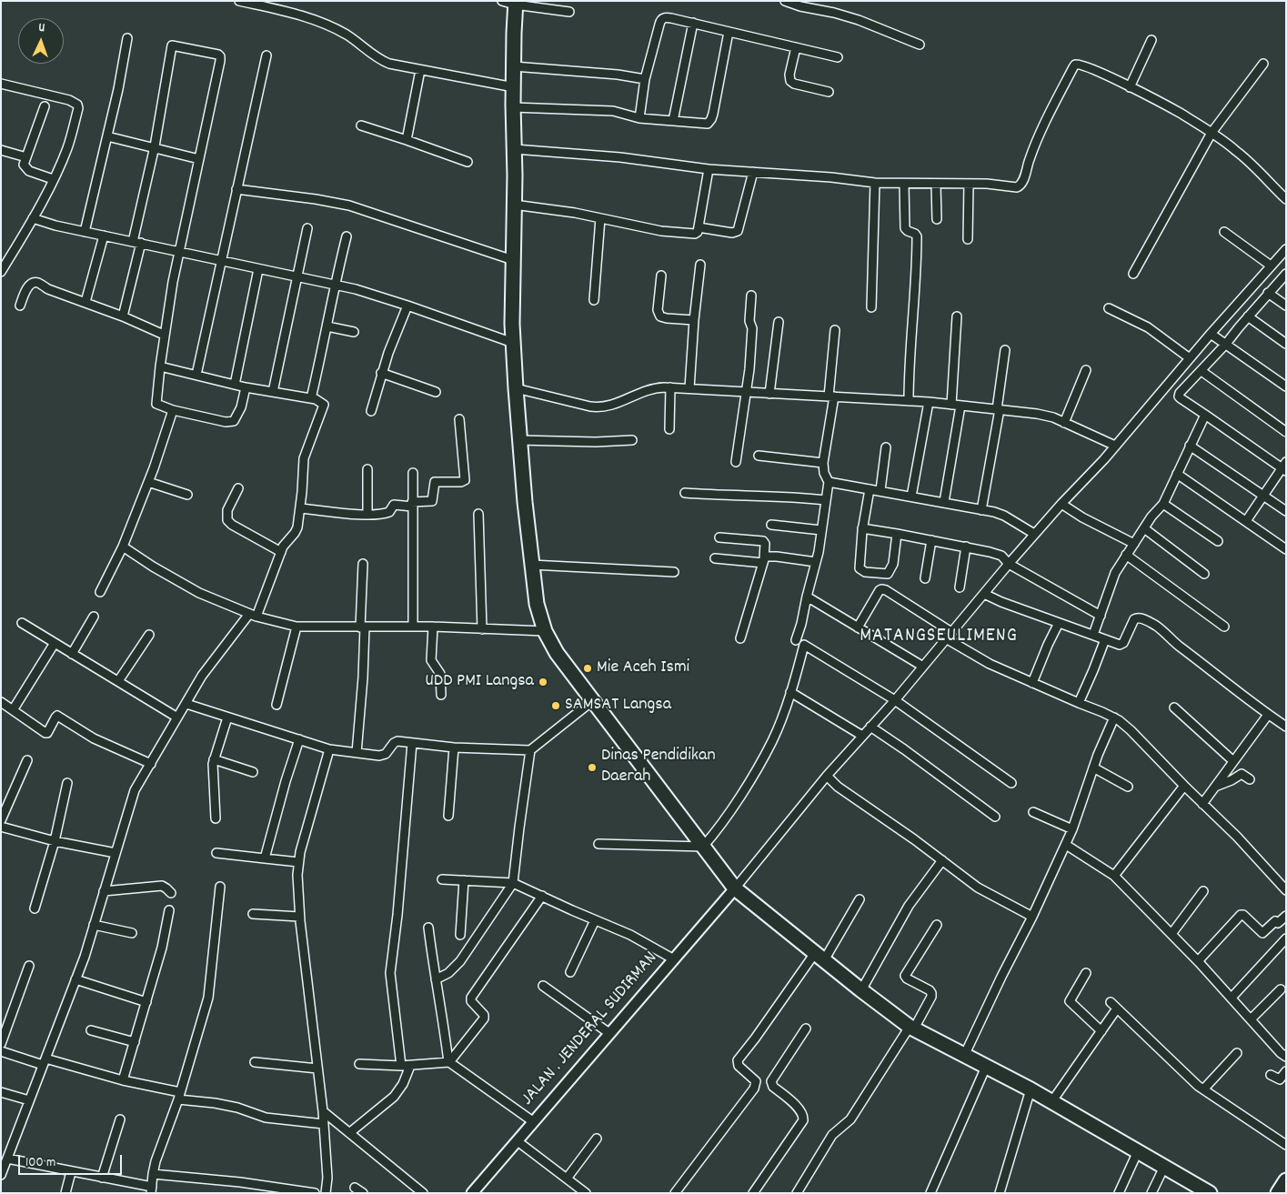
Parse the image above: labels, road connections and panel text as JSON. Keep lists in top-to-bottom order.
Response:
{
  "streets": {
    "street": ["JALAN . JENDERAL SUDIRMAN"]
  },
  "districts": ["MATANGSEULIMENG"],
  "places": [
    "Mie Aceh Ismi",
    "UDD PMI Langsa",
    "SAMSAT Langsa",
    "Dinas Pendidikan Daerah"
  ],
  "scale_bar": "100 m",
  "north": "top"
}
